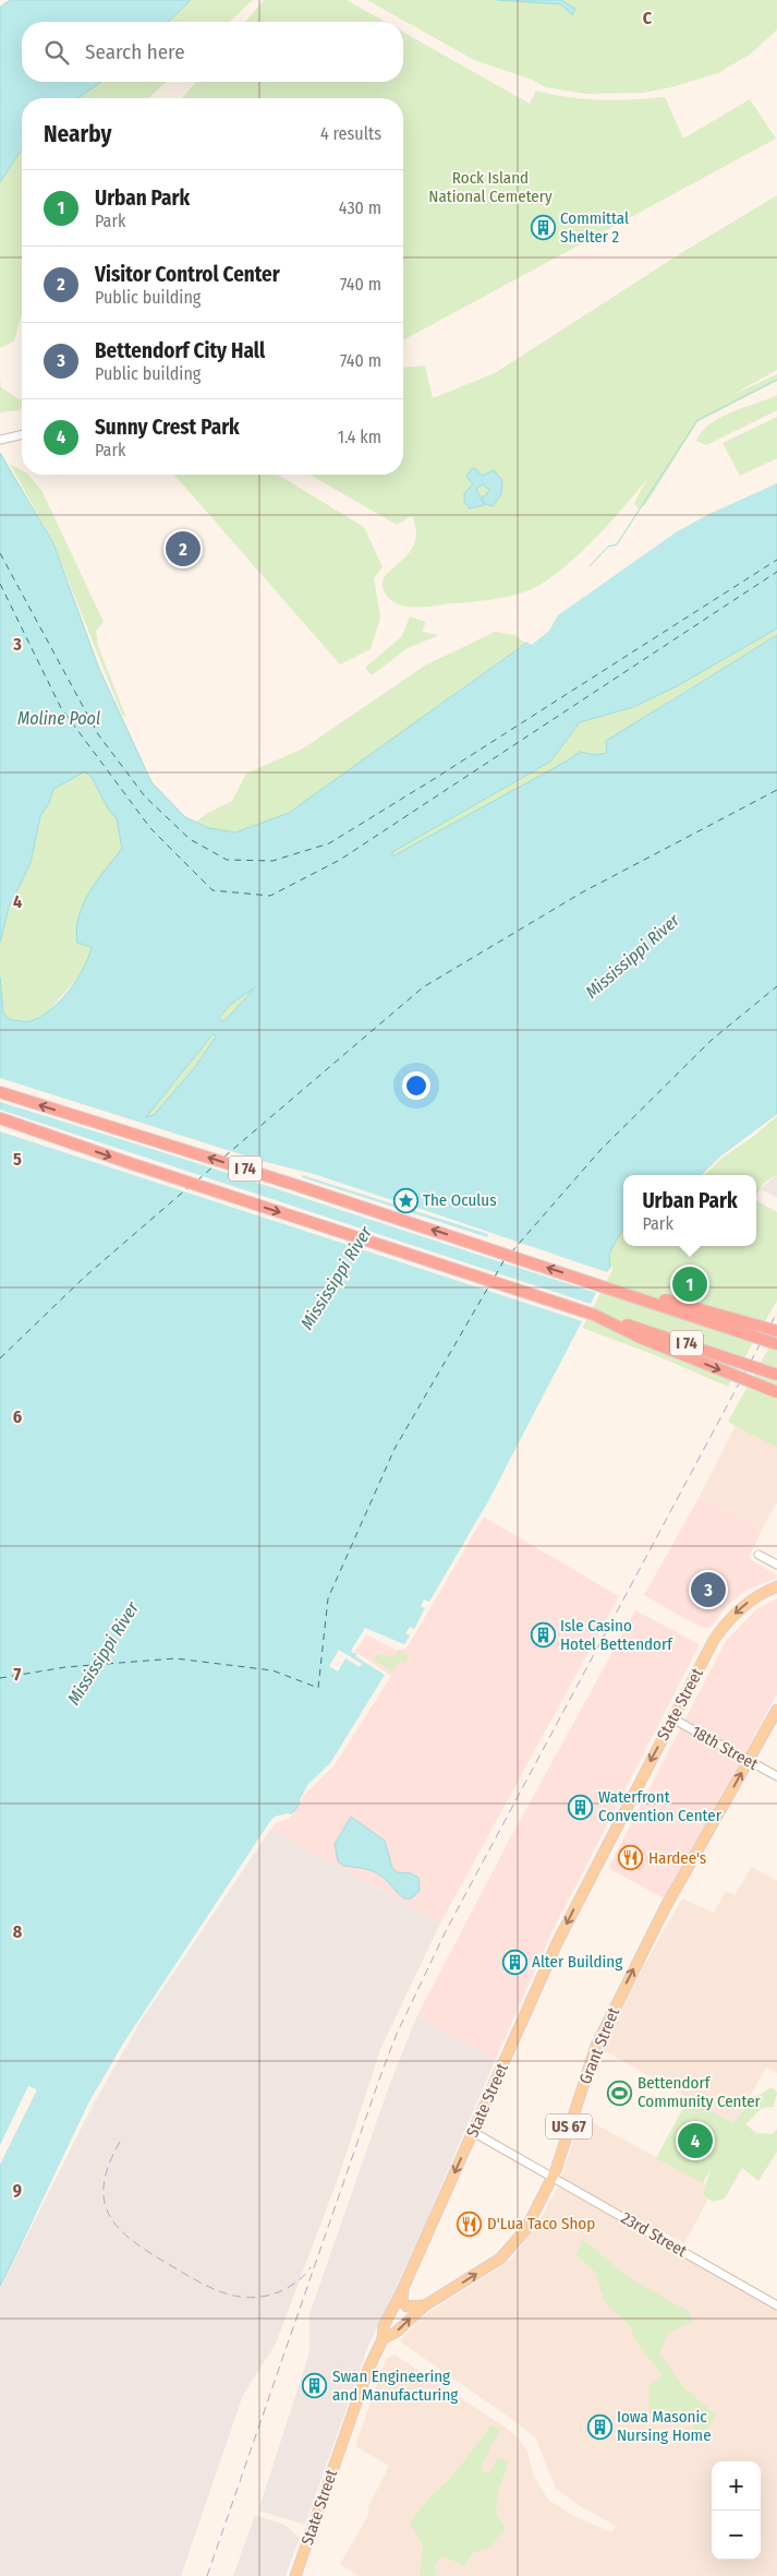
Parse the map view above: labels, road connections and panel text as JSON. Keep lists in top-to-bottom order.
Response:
{
  "streets": {
    "highway": ["I 74"],
    "main road": ["State Street", "Grant Street", "US 67"],
    "street": ["18th Street", "23rd Street"]
  },
  "crossings": [
    ["State Street", "18th Street"],
    ["State Street", "Grant Street"],
    ["State Street", "23rd Street"],
    ["18th Street", "Grant Street"],
    ["Grant Street", "23rd Street"]
  ],
  "one_way": ["State Street", "Grant Street"],
  "water": ["Moline Pool", "Mississippi River"],
  "parks": ["Rock Island National Cemetery"],
  "places": {
    "building": [
      "Committal Shelter 2",
      "Isle Casino Hotel Bettendorf",
      "Waterfront Convention Center",
      "Alter Building",
      "Swan Engineering and Manufacturing",
      "Iowa Masonic Nursing Home"
    ],
    "place": ["The Oculus"],
    "restaurant": ["Hardee's", "D'Lua Taco Shop"],
    "sports": ["Bettendorf Community Center"]
  },
  "page": {
    "search": "Search here",
    "heading": ["Nearby", "4 results"],
    "list": [
      {
        "mark": "1",
        "name": "Urban Park",
        "note": "Park",
        "value": "430 m"
      },
      {
        "mark": "2",
        "name": "Visitor Control Center",
        "note": "Public building",
        "value": "740 m"
      },
      {
        "mark": "3",
        "name": "Bettendorf City Hall",
        "note": "Public building",
        "value": "740 m"
      },
      {
        "mark": "4",
        "name": "Sunny Crest Park",
        "note": "Park",
        "value": "1.4 km"
      }
    ],
    "pins": [
      "2",
      "1",
      "3",
      "4"
    ],
    "popup": ["Urban Park", "Park"],
    "map_buttons": ["+", "−"]
  },
  "grid": {
    "columns": ["C"],
    "rows": [
      "3",
      "4",
      "5",
      "6",
      "7",
      "8",
      "9"
    ]
  }
}
